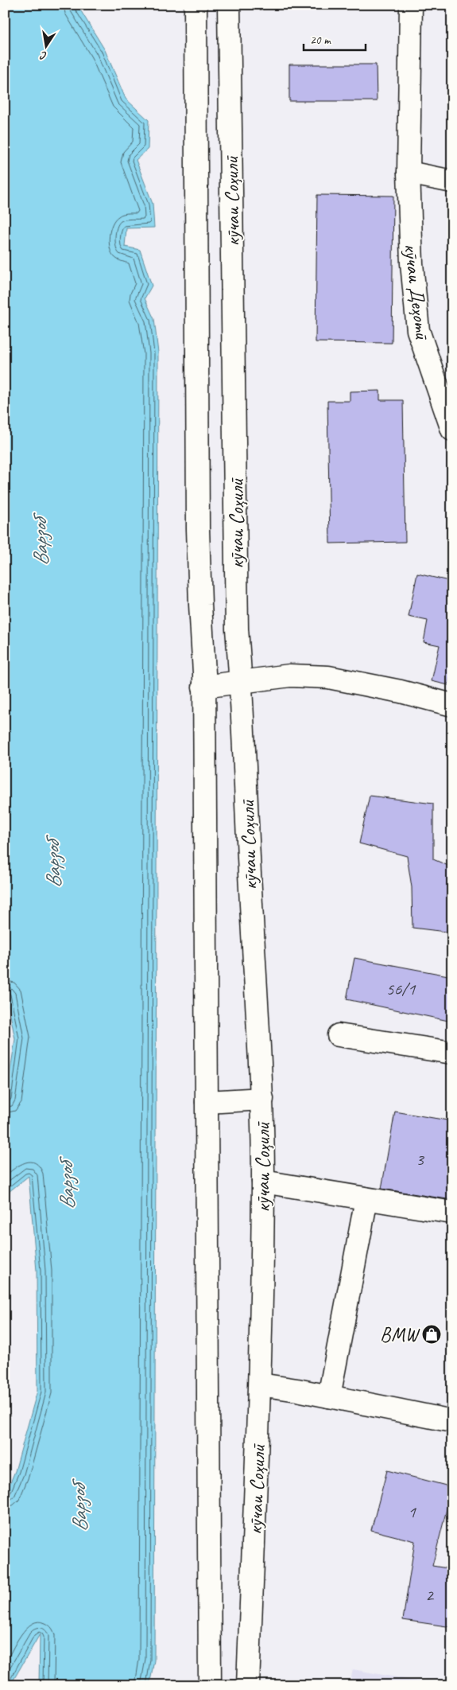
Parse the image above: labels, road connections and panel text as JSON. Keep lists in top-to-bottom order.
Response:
{
  "streets": {
    "main road": ["кӯчаи Соҳилӣ", "кӯчаи Деҳотӣ"]
  },
  "water": ["Варзоб"],
  "places": {
    "shop": ["BMW"]
  },
  "house_numbers": [
    "56/1",
    "3",
    "1",
    "2"
  ],
  "scale_bar": "20 m",
  "north": "bottom"
}
